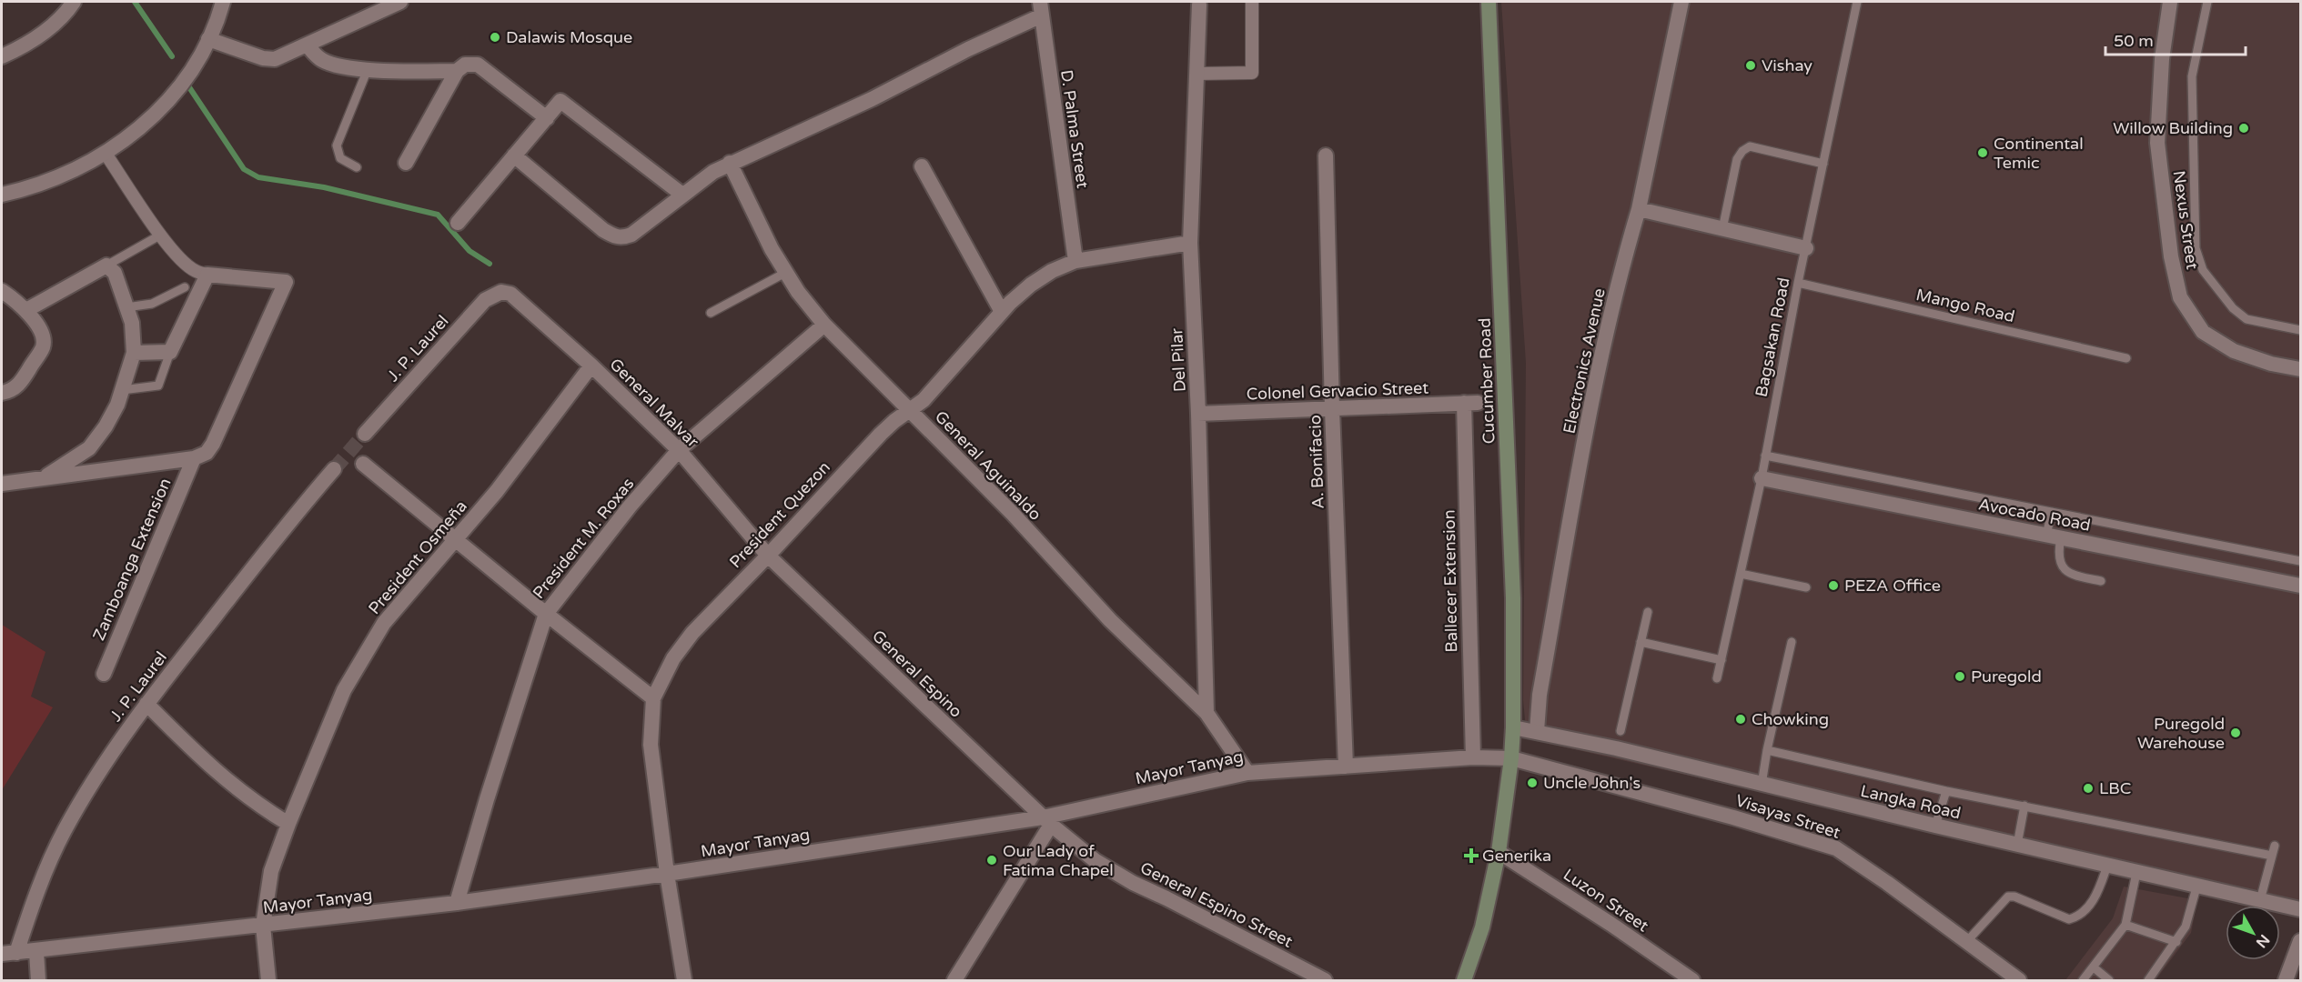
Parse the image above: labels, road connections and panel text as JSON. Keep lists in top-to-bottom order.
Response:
{
  "streets": {
    "main road": ["Cucumber Road"],
    "street": [
      "D. Palma Street",
      "Nexus Street",
      "J. P. Laurel",
      "Del Pilar",
      "Electronics Avenue",
      "Colonel Gervacio Street",
      "General Malvar",
      "A. Bonifacio",
      "General Aguinaldo",
      "President Quezon",
      "Avocado Road",
      "President M. Roxas",
      "President Osmeña",
      "Zamboanga Extension",
      "Ballecer Extension",
      "General Espino",
      "Mayor Tanyag",
      "Langka Road",
      "Visayas Street",
      "Luzon Street",
      "General Espino Street"
    ],
    "lane": ["Mango Road", "Bagsakan Road"]
  },
  "crossings": [
    ["D. Palma Street", "President Quezon"],
    ["Mango Road", "Bagsakan Road"],
    ["Bagsakan Road", "Avocado Road"],
    ["J. P. Laurel", "General Malvar"],
    ["J. P. Laurel", "Mayor Tanyag"],
    ["Del Pilar", "Colonel Gervacio Street"],
    ["Del Pilar", "General Aguinaldo"],
    ["Del Pilar", "President Quezon"],
    ["Electronics Avenue", "Langka Road"],
    ["Cucumber Road", "Mayor Tanyag"],
    ["Cucumber Road", "Langka Road"],
    ["Cucumber Road", "Visayas Street"],
    ["Cucumber Road", "Luzon Street"],
    ["Colonel Gervacio Street", "A. Bonifacio"],
    ["Colonel Gervacio Street", "Ballecer Extension"],
    ["General Malvar", "President Quezon"],
    ["General Malvar", "President M. Roxas"],
    ["General Malvar", "President Osmeña"],
    ["General Malvar", "General Espino"],
    ["A. Bonifacio", "Mayor Tanyag"],
    ["General Aguinaldo", "President Quezon"],
    ["General Aguinaldo", "President M. Roxas"],
    ["General Aguinaldo", "Mayor Tanyag"],
    ["President Quezon", "General Espino"],
    ["President Quezon", "Mayor Tanyag"],
    ["President M. Roxas", "Mayor Tanyag"],
    ["President Osmeña", "Mayor Tanyag"],
    ["Ballecer Extension", "Mayor Tanyag"],
    ["General Espino", "Mayor Tanyag"],
    ["General Espino", "General Espino Street"],
    ["Mayor Tanyag", "Visayas Street"],
    ["Mayor Tanyag", "General Espino Street"]
  ],
  "places": {
    "other": [
      "Dalawis Mosque",
      "Vishay",
      "Willow Building",
      "Continental Temic",
      "PEZA Office",
      "Puregold",
      "Chowking",
      "Puregold Warehouse",
      "Uncle John's",
      "LBC",
      "Our Lady of Fatima Chapel"
    ],
    "health": ["Generika"]
  },
  "scale_bar": "50 m",
  "north": "bottom right"
}
